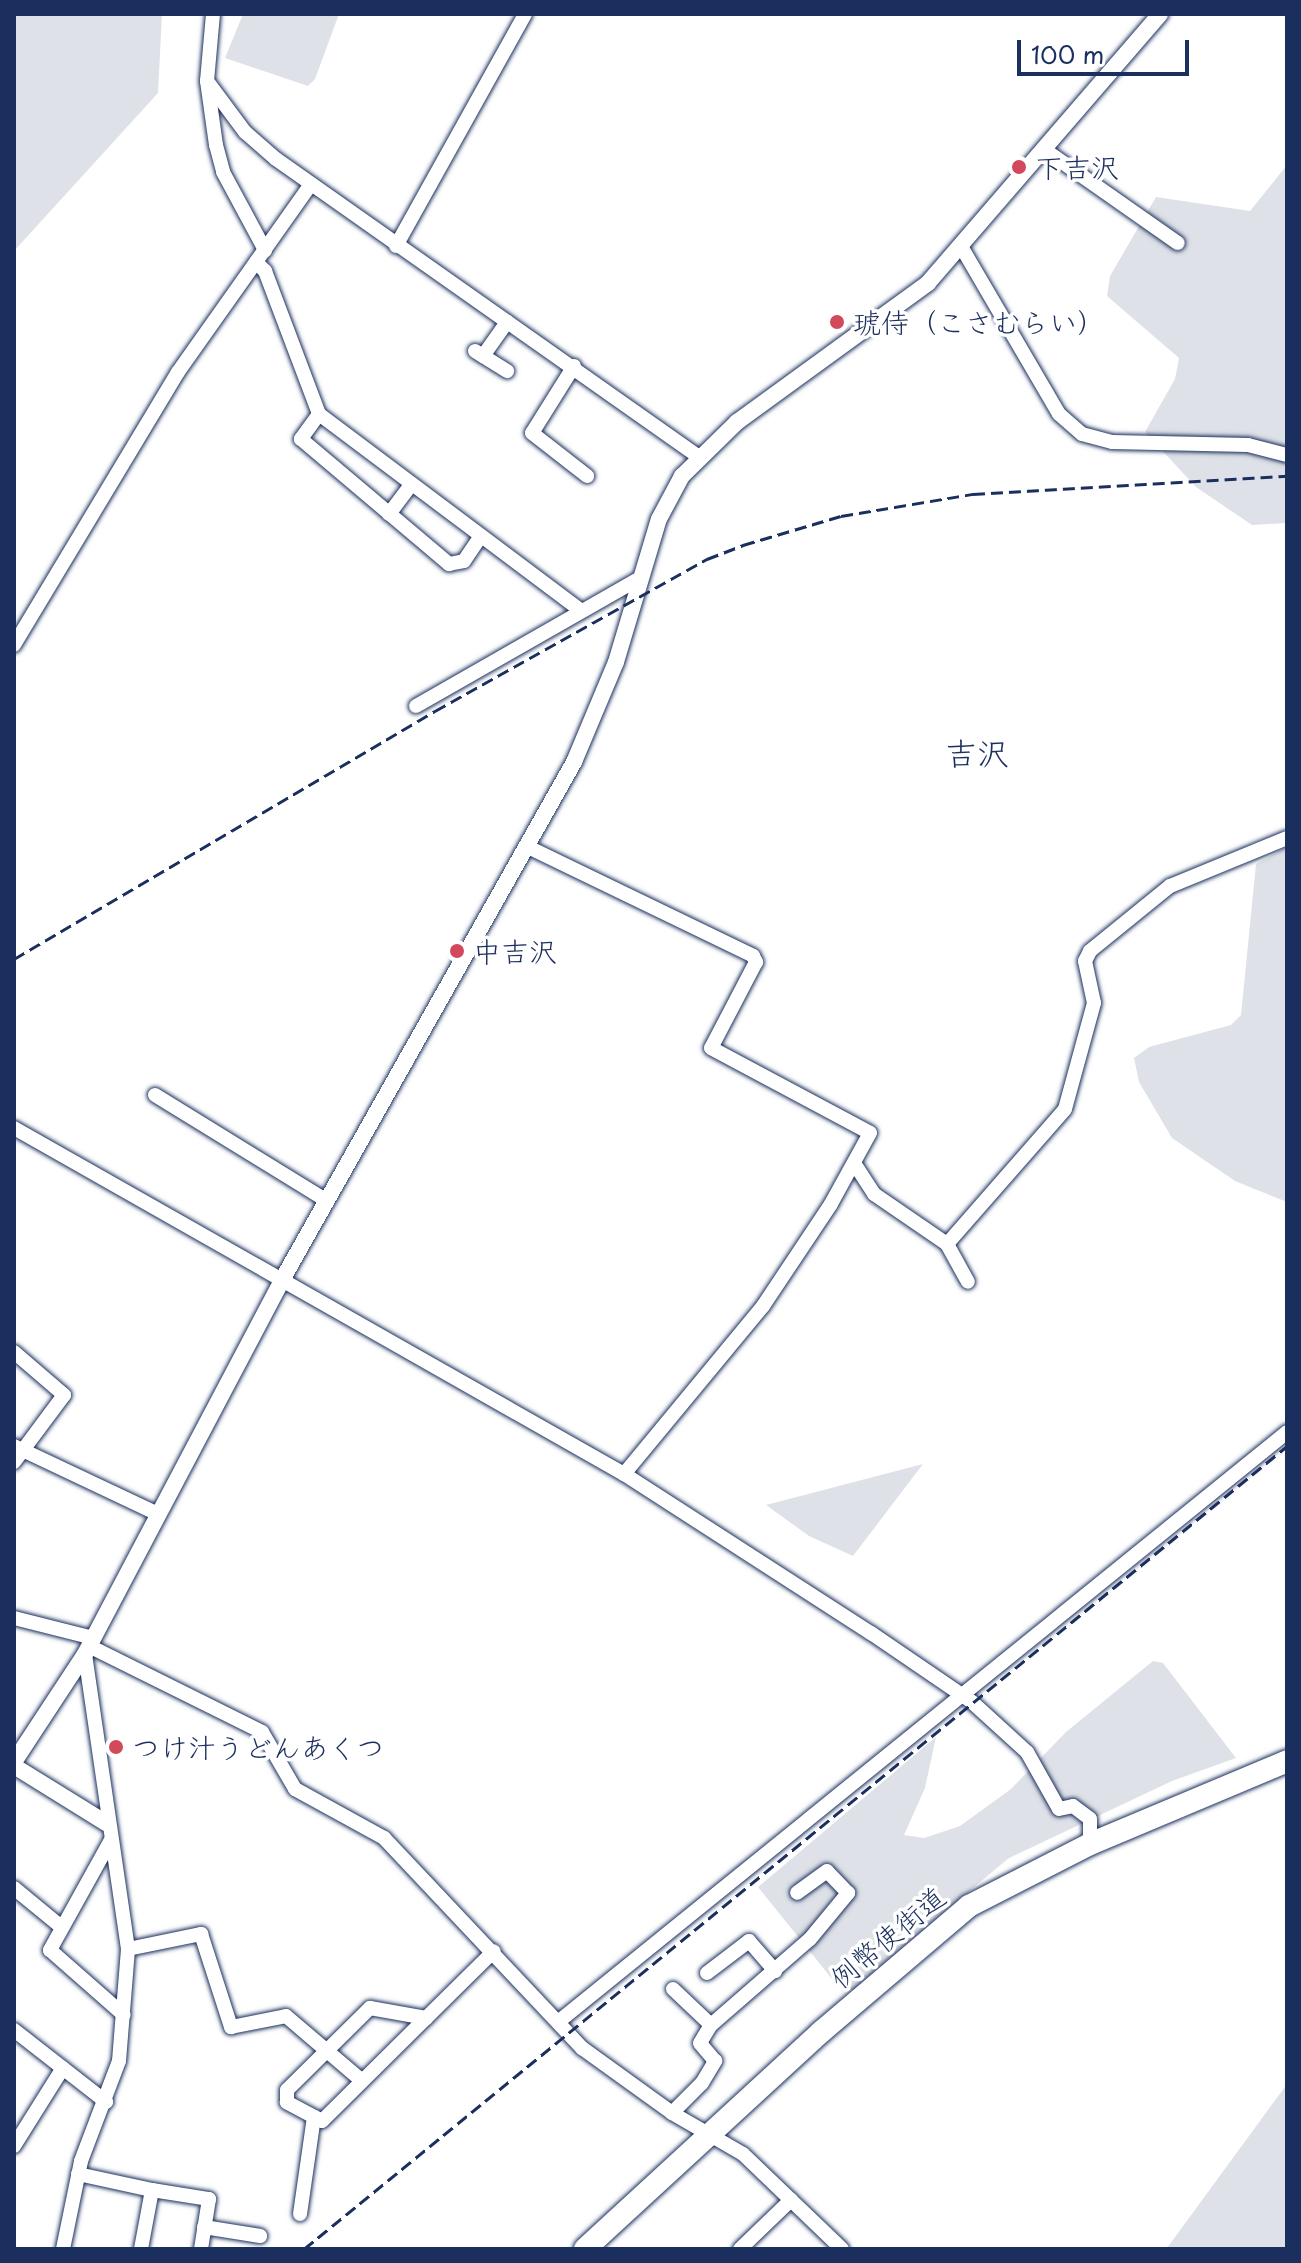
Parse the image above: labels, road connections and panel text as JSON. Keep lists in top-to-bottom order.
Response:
{
  "streets": {
    "highway": ["例幣使街道"]
  },
  "districts": ["吉沢"],
  "places": [
    "下吉沢",
    "琥侍（こさむらい）",
    "中吉沢",
    "つけ汁うどんあくつ"
  ],
  "scale_bar": "100 m"
}
